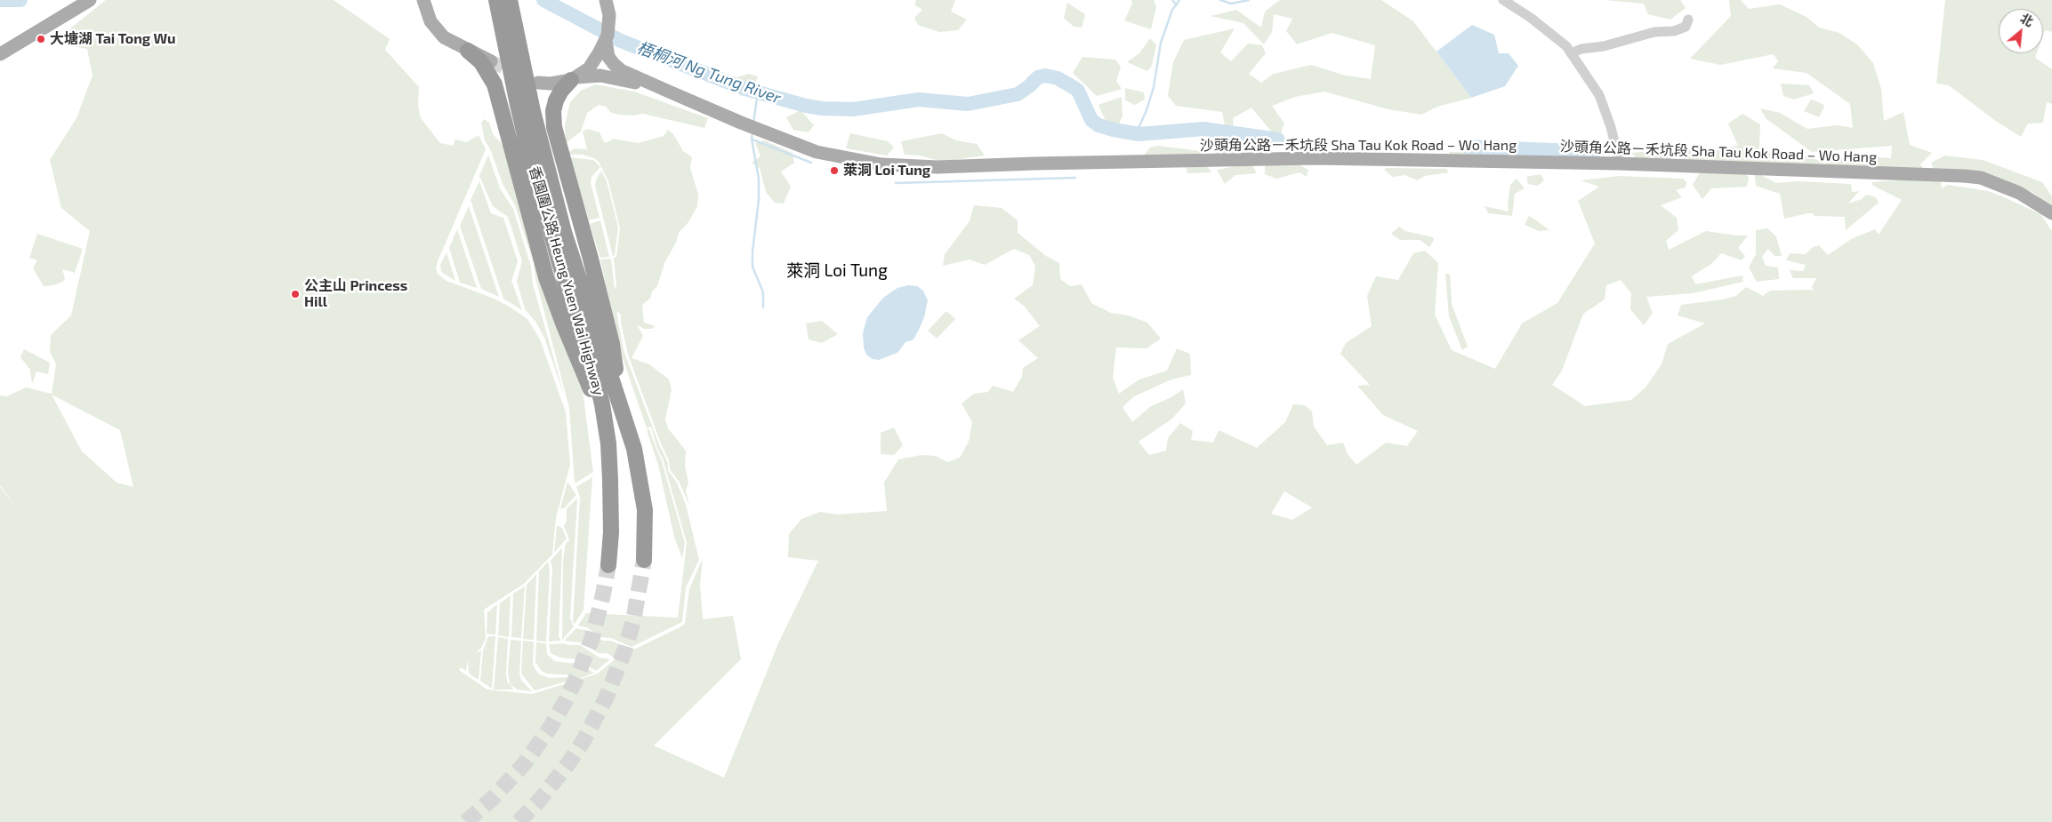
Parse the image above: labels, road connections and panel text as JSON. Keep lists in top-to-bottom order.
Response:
{
  "streets": {
    "highway": ["香園圍公路 Heung Yuen Wai Highway"],
    "main road": ["沙頭角公路－禾坑段 Sha Tau Kok Road – Wo Hang"]
  },
  "districts": ["萊洞 Loi Tung"],
  "water": ["梧桐河 Ng Tung River"],
  "places": ["大塘湖 Tai Tong Wu", "萊洞 Loi Tung", "公主山 Princess Hill"],
  "north": "top right"
}
